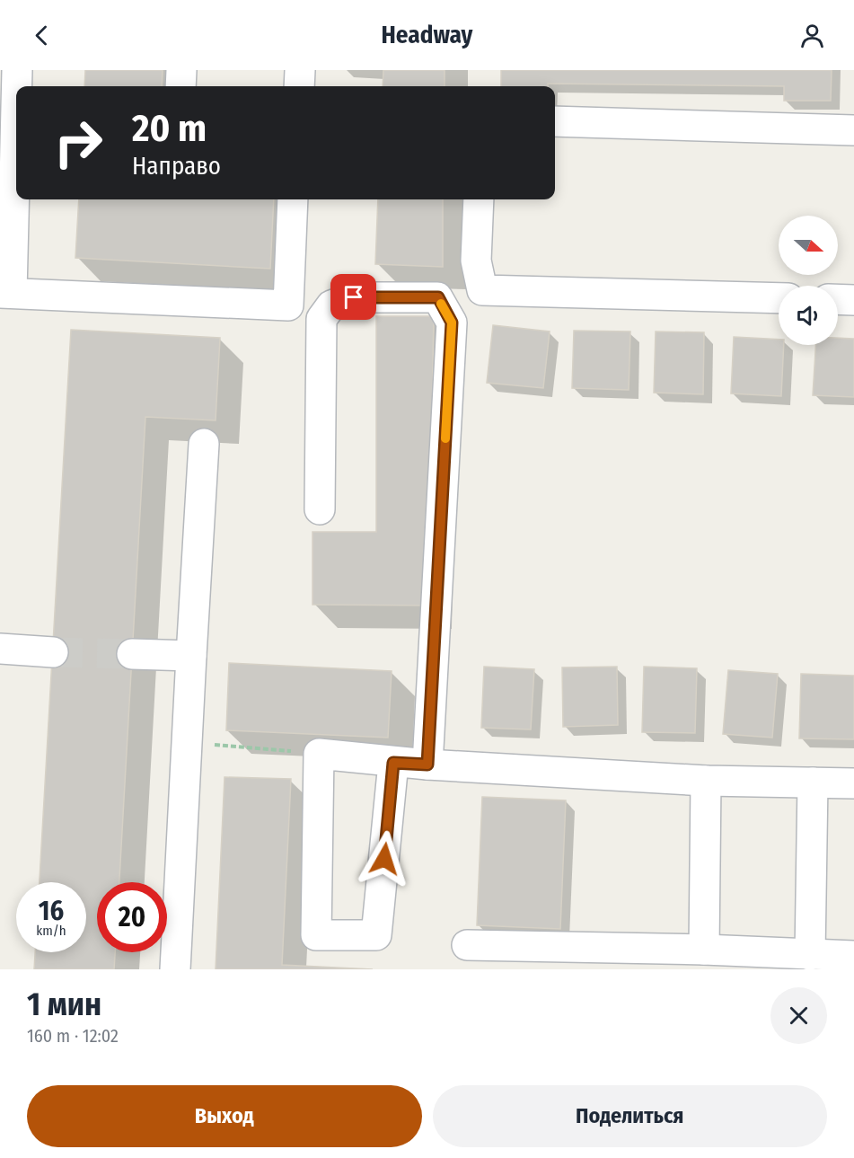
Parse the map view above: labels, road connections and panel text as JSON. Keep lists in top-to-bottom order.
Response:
{
  "north": "right",
  "page": {
    "header": "Headway",
    "turn": ["20 m", "Направо"],
    "speed": "16 km/h",
    "limit": "20",
    "heading": ["1 мин", "160 m · 12:02"],
    "buttons": ["Выход", "Поделиться"]
  }
}
